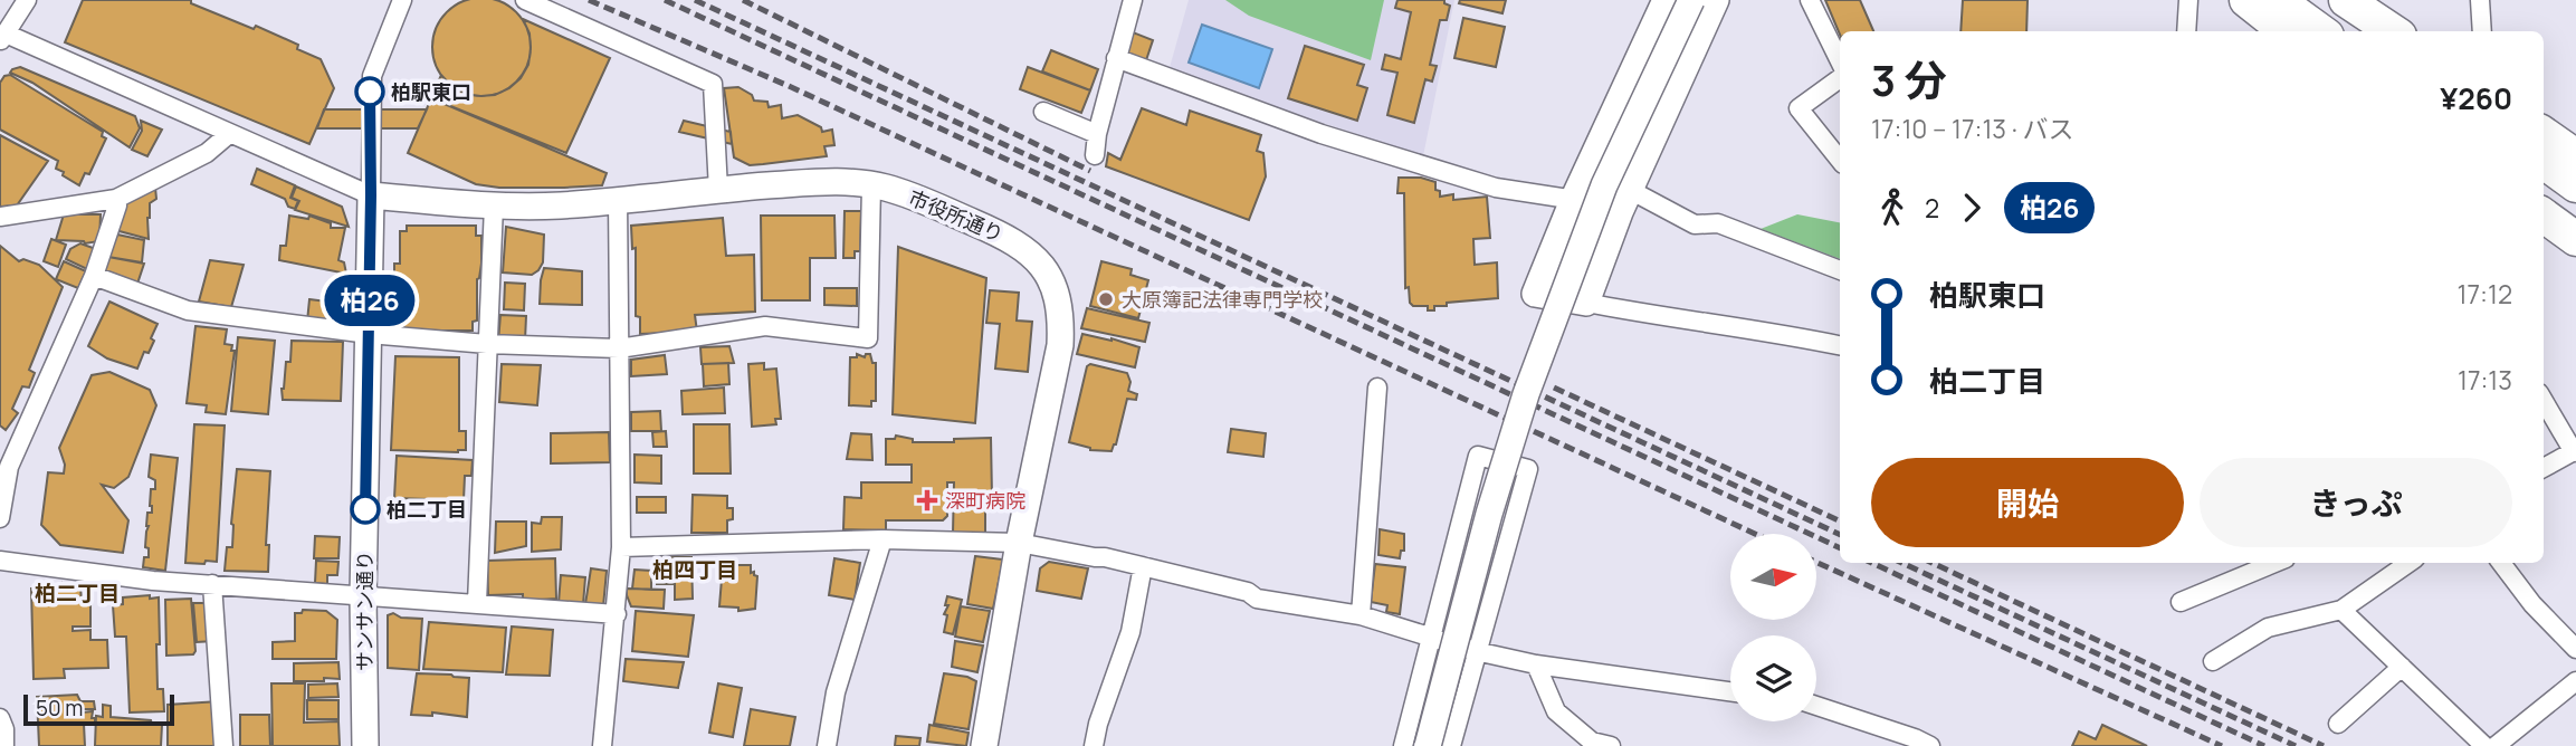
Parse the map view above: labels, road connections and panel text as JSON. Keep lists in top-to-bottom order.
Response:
{
  "streets": {
    "street": ["市役所通り", "サンサン通り"]
  },
  "crossings": [
    ["市役所通り", "サンサン通り"]
  ],
  "districts": ["柏四丁目", "柏二丁目"],
  "places": {
    "other": ["柏駅東口", "大原簿記法律専門学校", "柏二丁目"],
    "health": ["深町病院"]
  },
  "lines": ["bus line 柏26"],
  "scale_bar": "50 m",
  "north": "right",
  "page": {
    "on_map": "柏26",
    "heading": ["3 分", "17:10 – 17:13 · バス", "¥260"],
    "legs": ["2", "柏26"],
    "list": [
      {
        "name": "柏駅東口",
        "value": "17:12"
      },
      {
        "name": "柏二丁目",
        "value": "17:13"
      }
    ],
    "buttons": ["開始", "きっぷ"],
    "scale": "50 m"
  }
}
